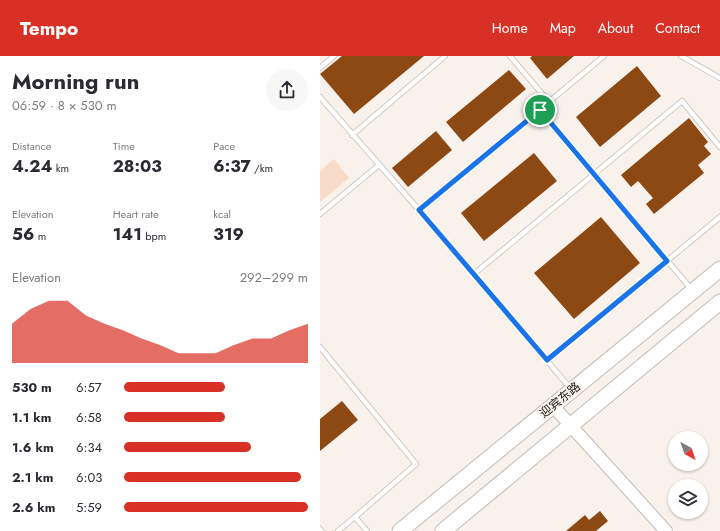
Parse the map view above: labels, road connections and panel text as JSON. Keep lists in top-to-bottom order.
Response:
{
  "streets": {
    "highway": ["迎宾东路"]
  },
  "north": "bottom right",
  "page": {
    "header": "Tempo",
    "nav": [
      "Home",
      "Map",
      "About",
      "Contact"
    ],
    "heading": ["Morning run", "06:59 · 8 × 530 m"],
    "stats": [
      ["Distance", "4.24 km"],
      ["Time", "28:03"],
      ["Pace", "6:37 /km"],
      ["Elevation", "56 m"],
      ["Heart rate", "141 bpm"],
      ["kcal", "319"]
    ],
    "chart": ["Elevation", "292–299 m"],
    "list": [
      {
        "name": "530 m",
        "note": "6:57"
      },
      {
        "name": "1.1 km",
        "note": "6:58"
      },
      {
        "name": "1.6 km",
        "note": "6:34"
      },
      {
        "name": "2.1 km",
        "note": "6:03"
      },
      {
        "name": "2.6 km",
        "note": "5:59"
      }
    ]
  }
}
